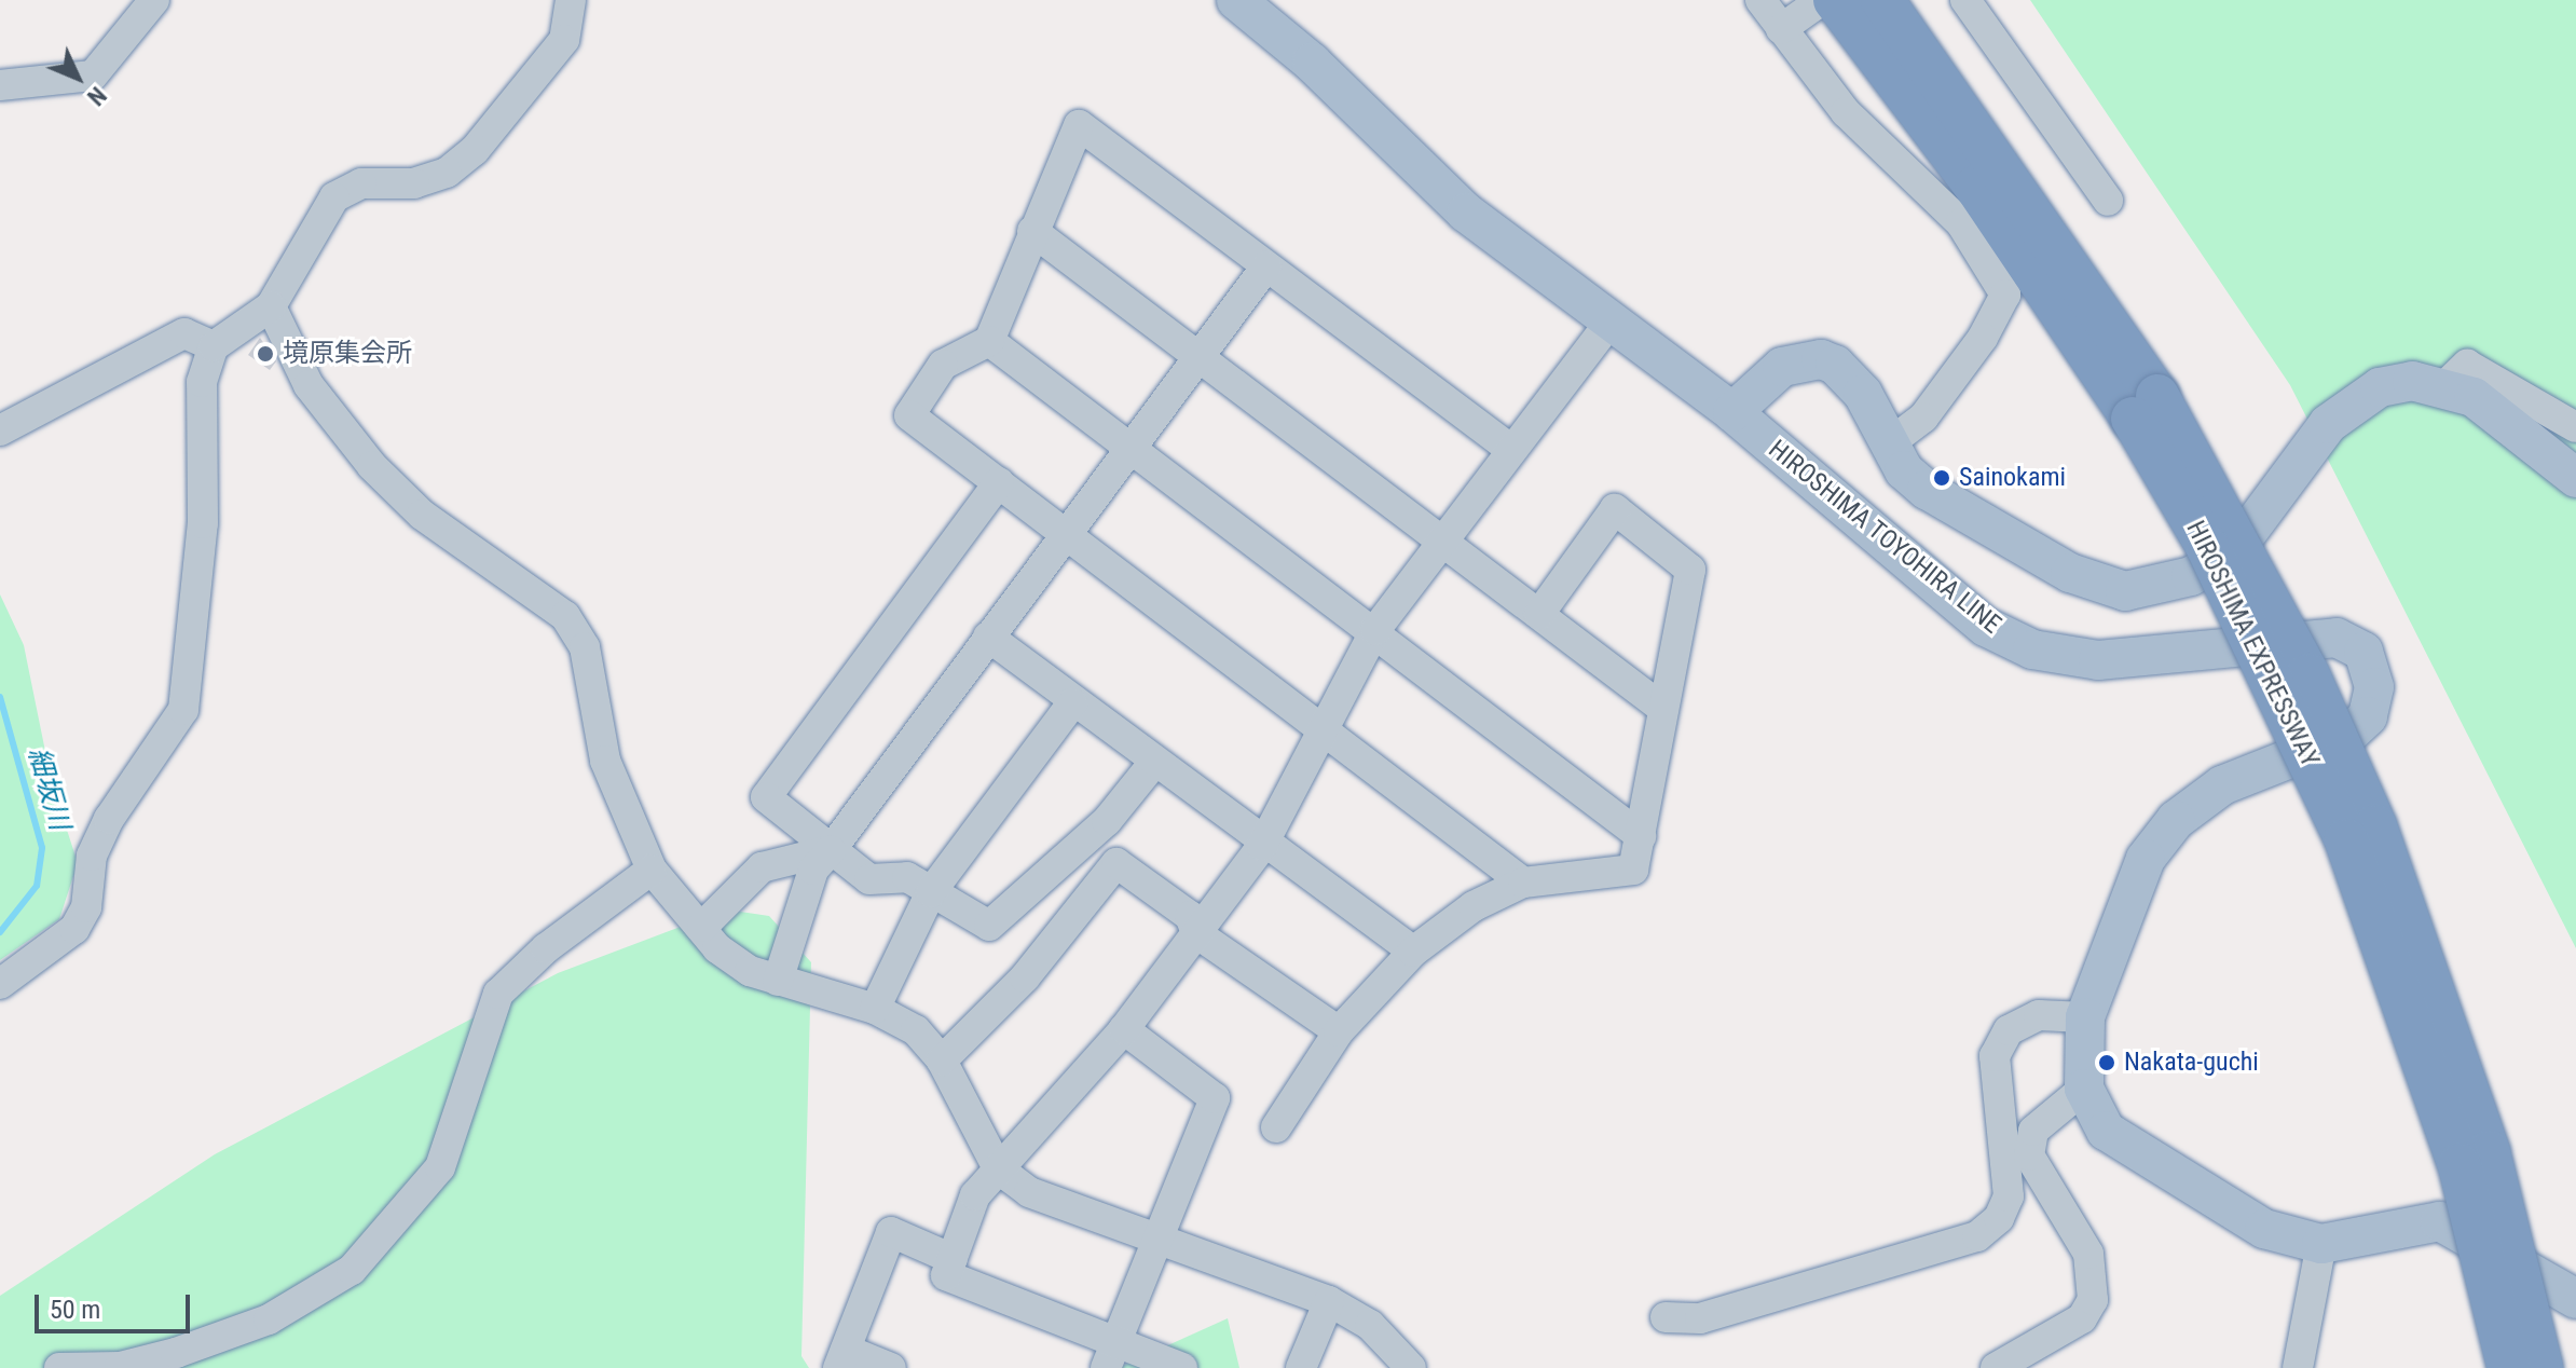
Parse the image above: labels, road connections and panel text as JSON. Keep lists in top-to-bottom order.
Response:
{
  "streets": {
    "highway": ["HIROSHIMA EXPRESSWAY"],
    "main road": ["HIROSHIMA TOYOHIRA LINE"]
  },
  "water": ["細坂川"],
  "places": ["境原集会所", "Sainokami", "Nakata-guchi"],
  "scale_bar": "50 m",
  "north": "bottom right"
}
